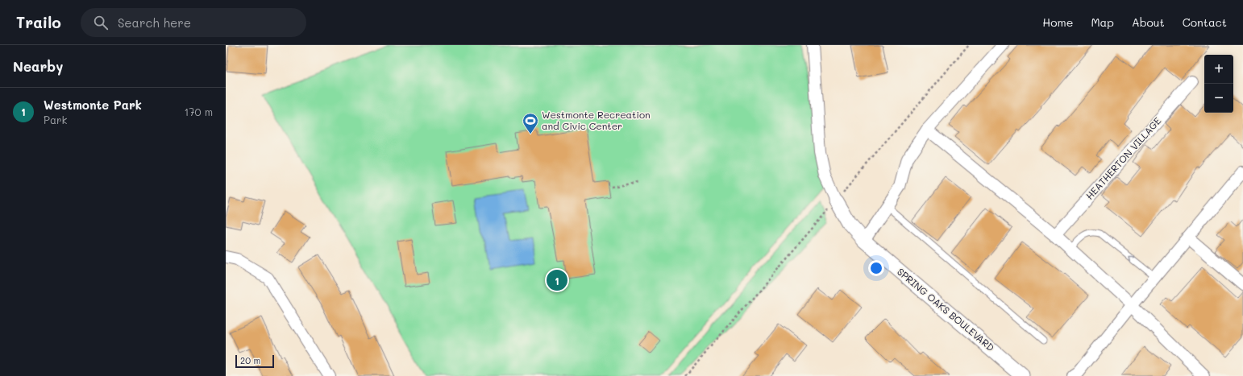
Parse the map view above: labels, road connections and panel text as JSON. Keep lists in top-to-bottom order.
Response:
{
  "streets": {
    "street": ["HEATHERTON VILLAGE", "SPRING OAKS BOULEVARD"]
  },
  "places": {
    "sports": ["Westmonte Recreation and Civic Center"]
  },
  "scale_bar": "20 m",
  "page": {
    "header": "Trailo",
    "search": "Search here",
    "nav": [
      "Home",
      "Map",
      "About",
      "Contact"
    ],
    "heading": "Nearby",
    "map_buttons": ["+", "−"],
    "list": [
      {
        "mark": "1",
        "name": "Westmonte Park",
        "note": "Park",
        "value": "170 m"
      }
    ],
    "pins": "1",
    "scale": "20 m"
  }
}
